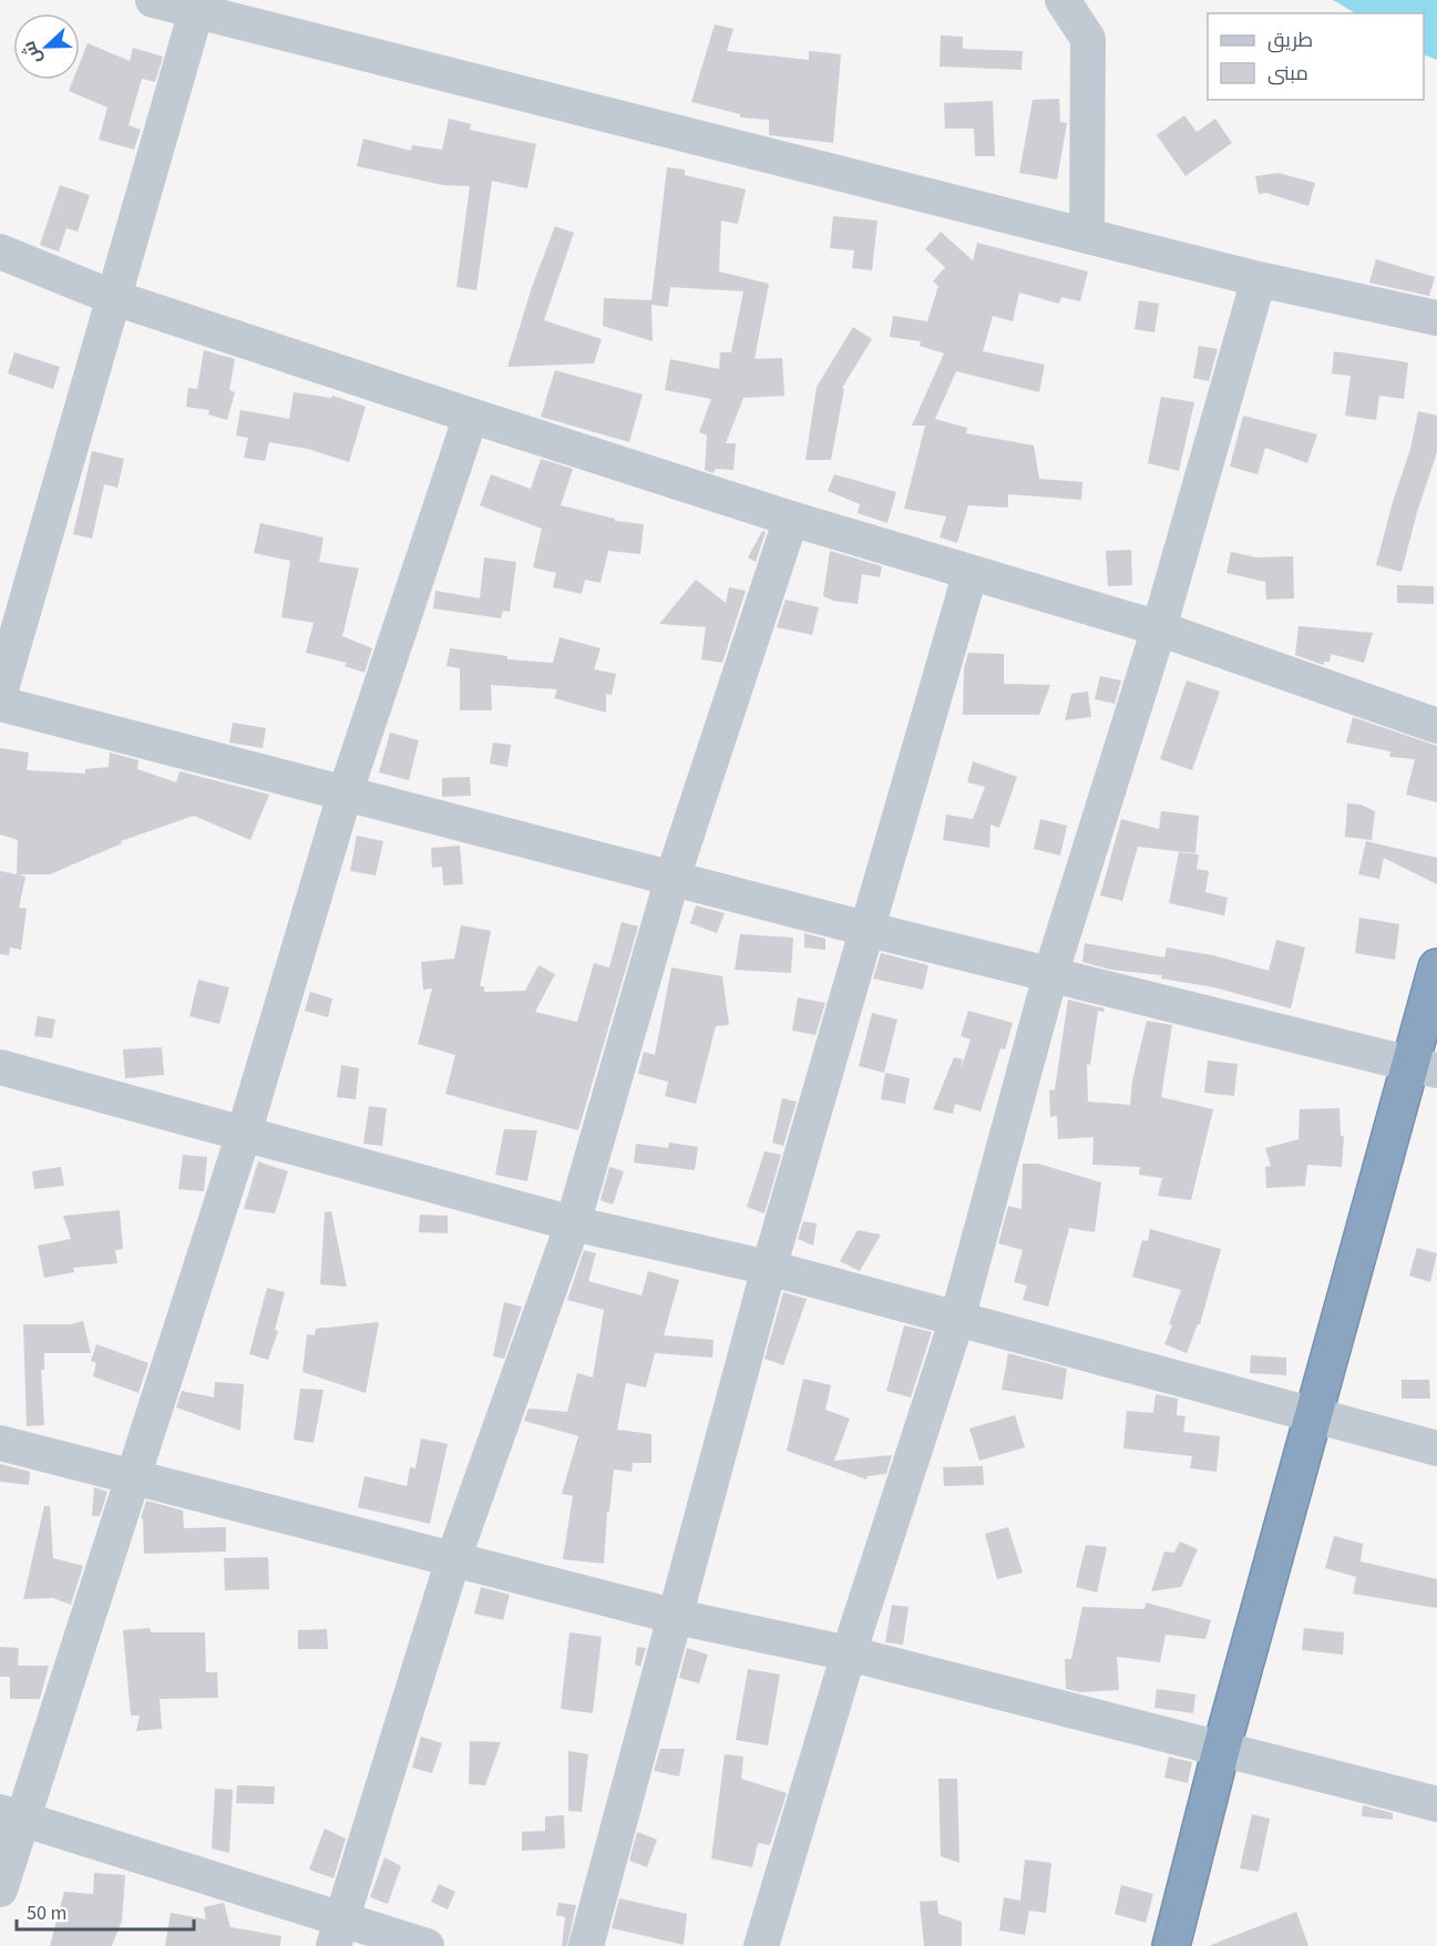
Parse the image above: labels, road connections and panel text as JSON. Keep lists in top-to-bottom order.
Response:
{
  "legend": ["طريق", "مبنى"],
  "scale_bar": "50 m",
  "north": "left"
}
